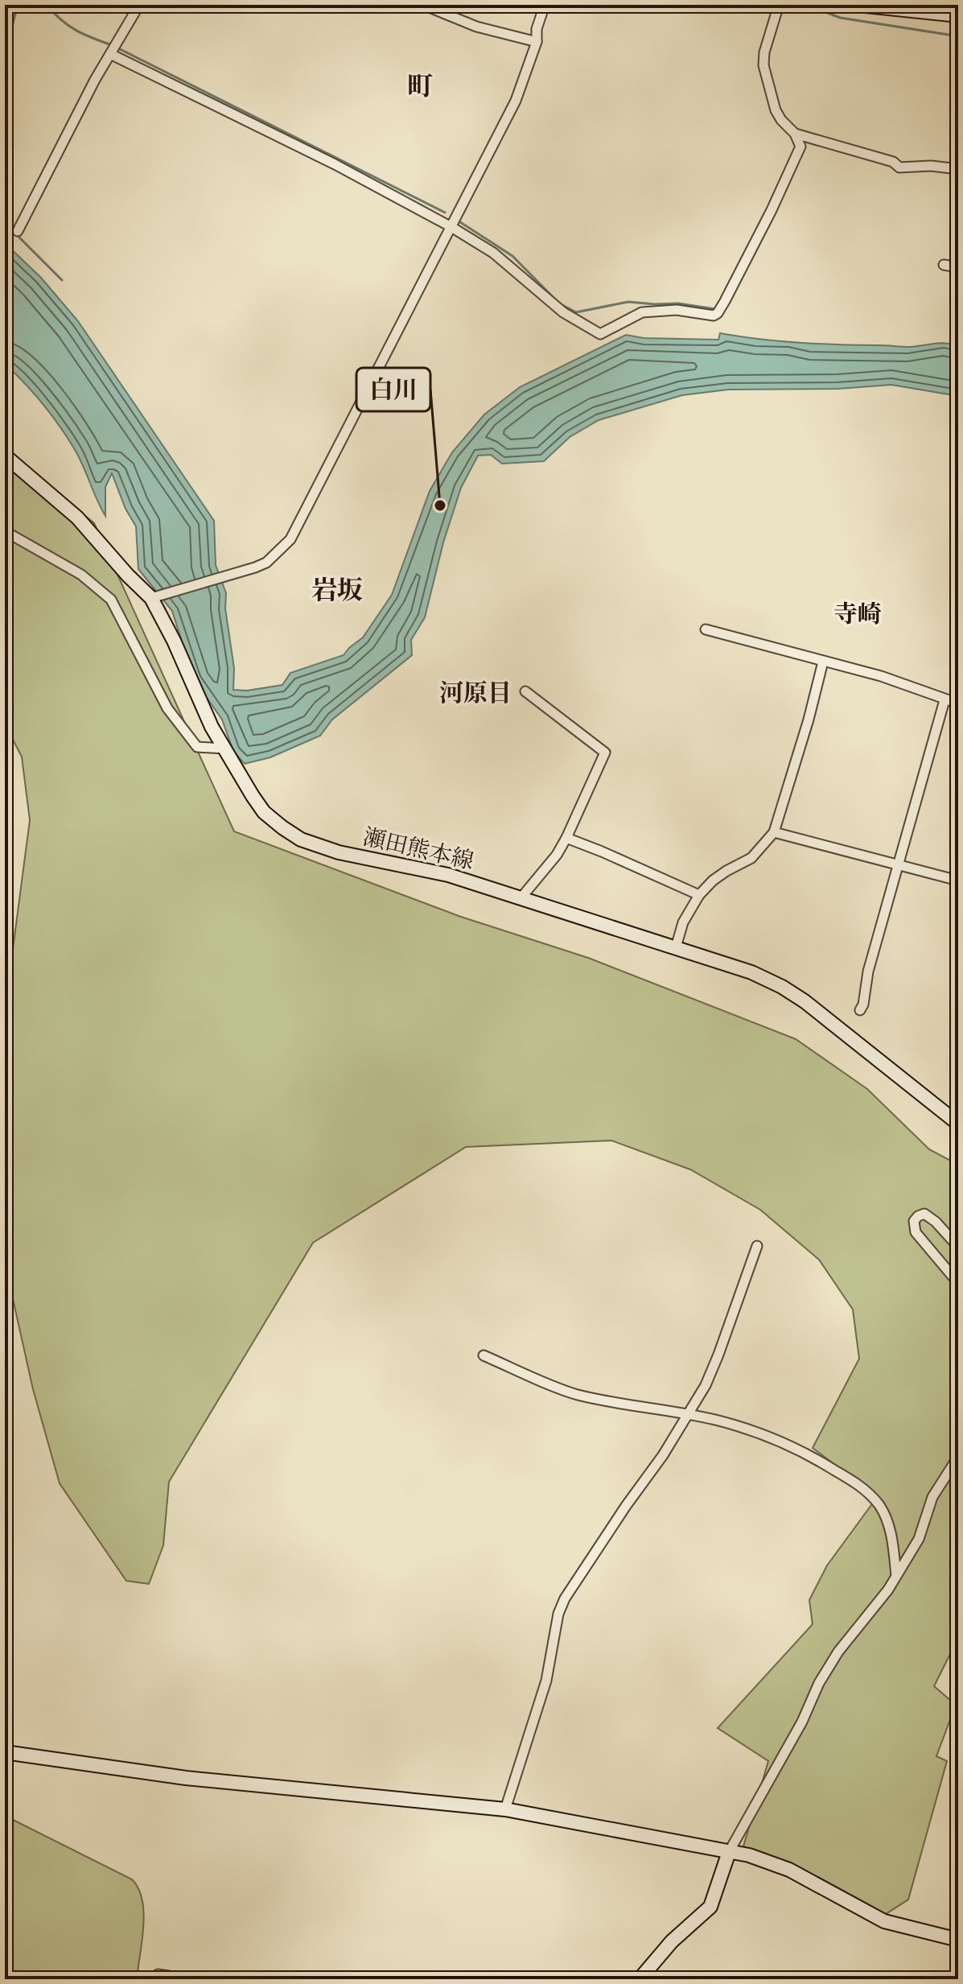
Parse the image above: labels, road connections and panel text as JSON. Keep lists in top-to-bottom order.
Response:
{
  "streets": {
    "main road": ["瀬田熊本線"]
  },
  "districts": [
    "町",
    "岩坂",
    "寺崎",
    "河原目"
  ],
  "places": ["白川"]
}
